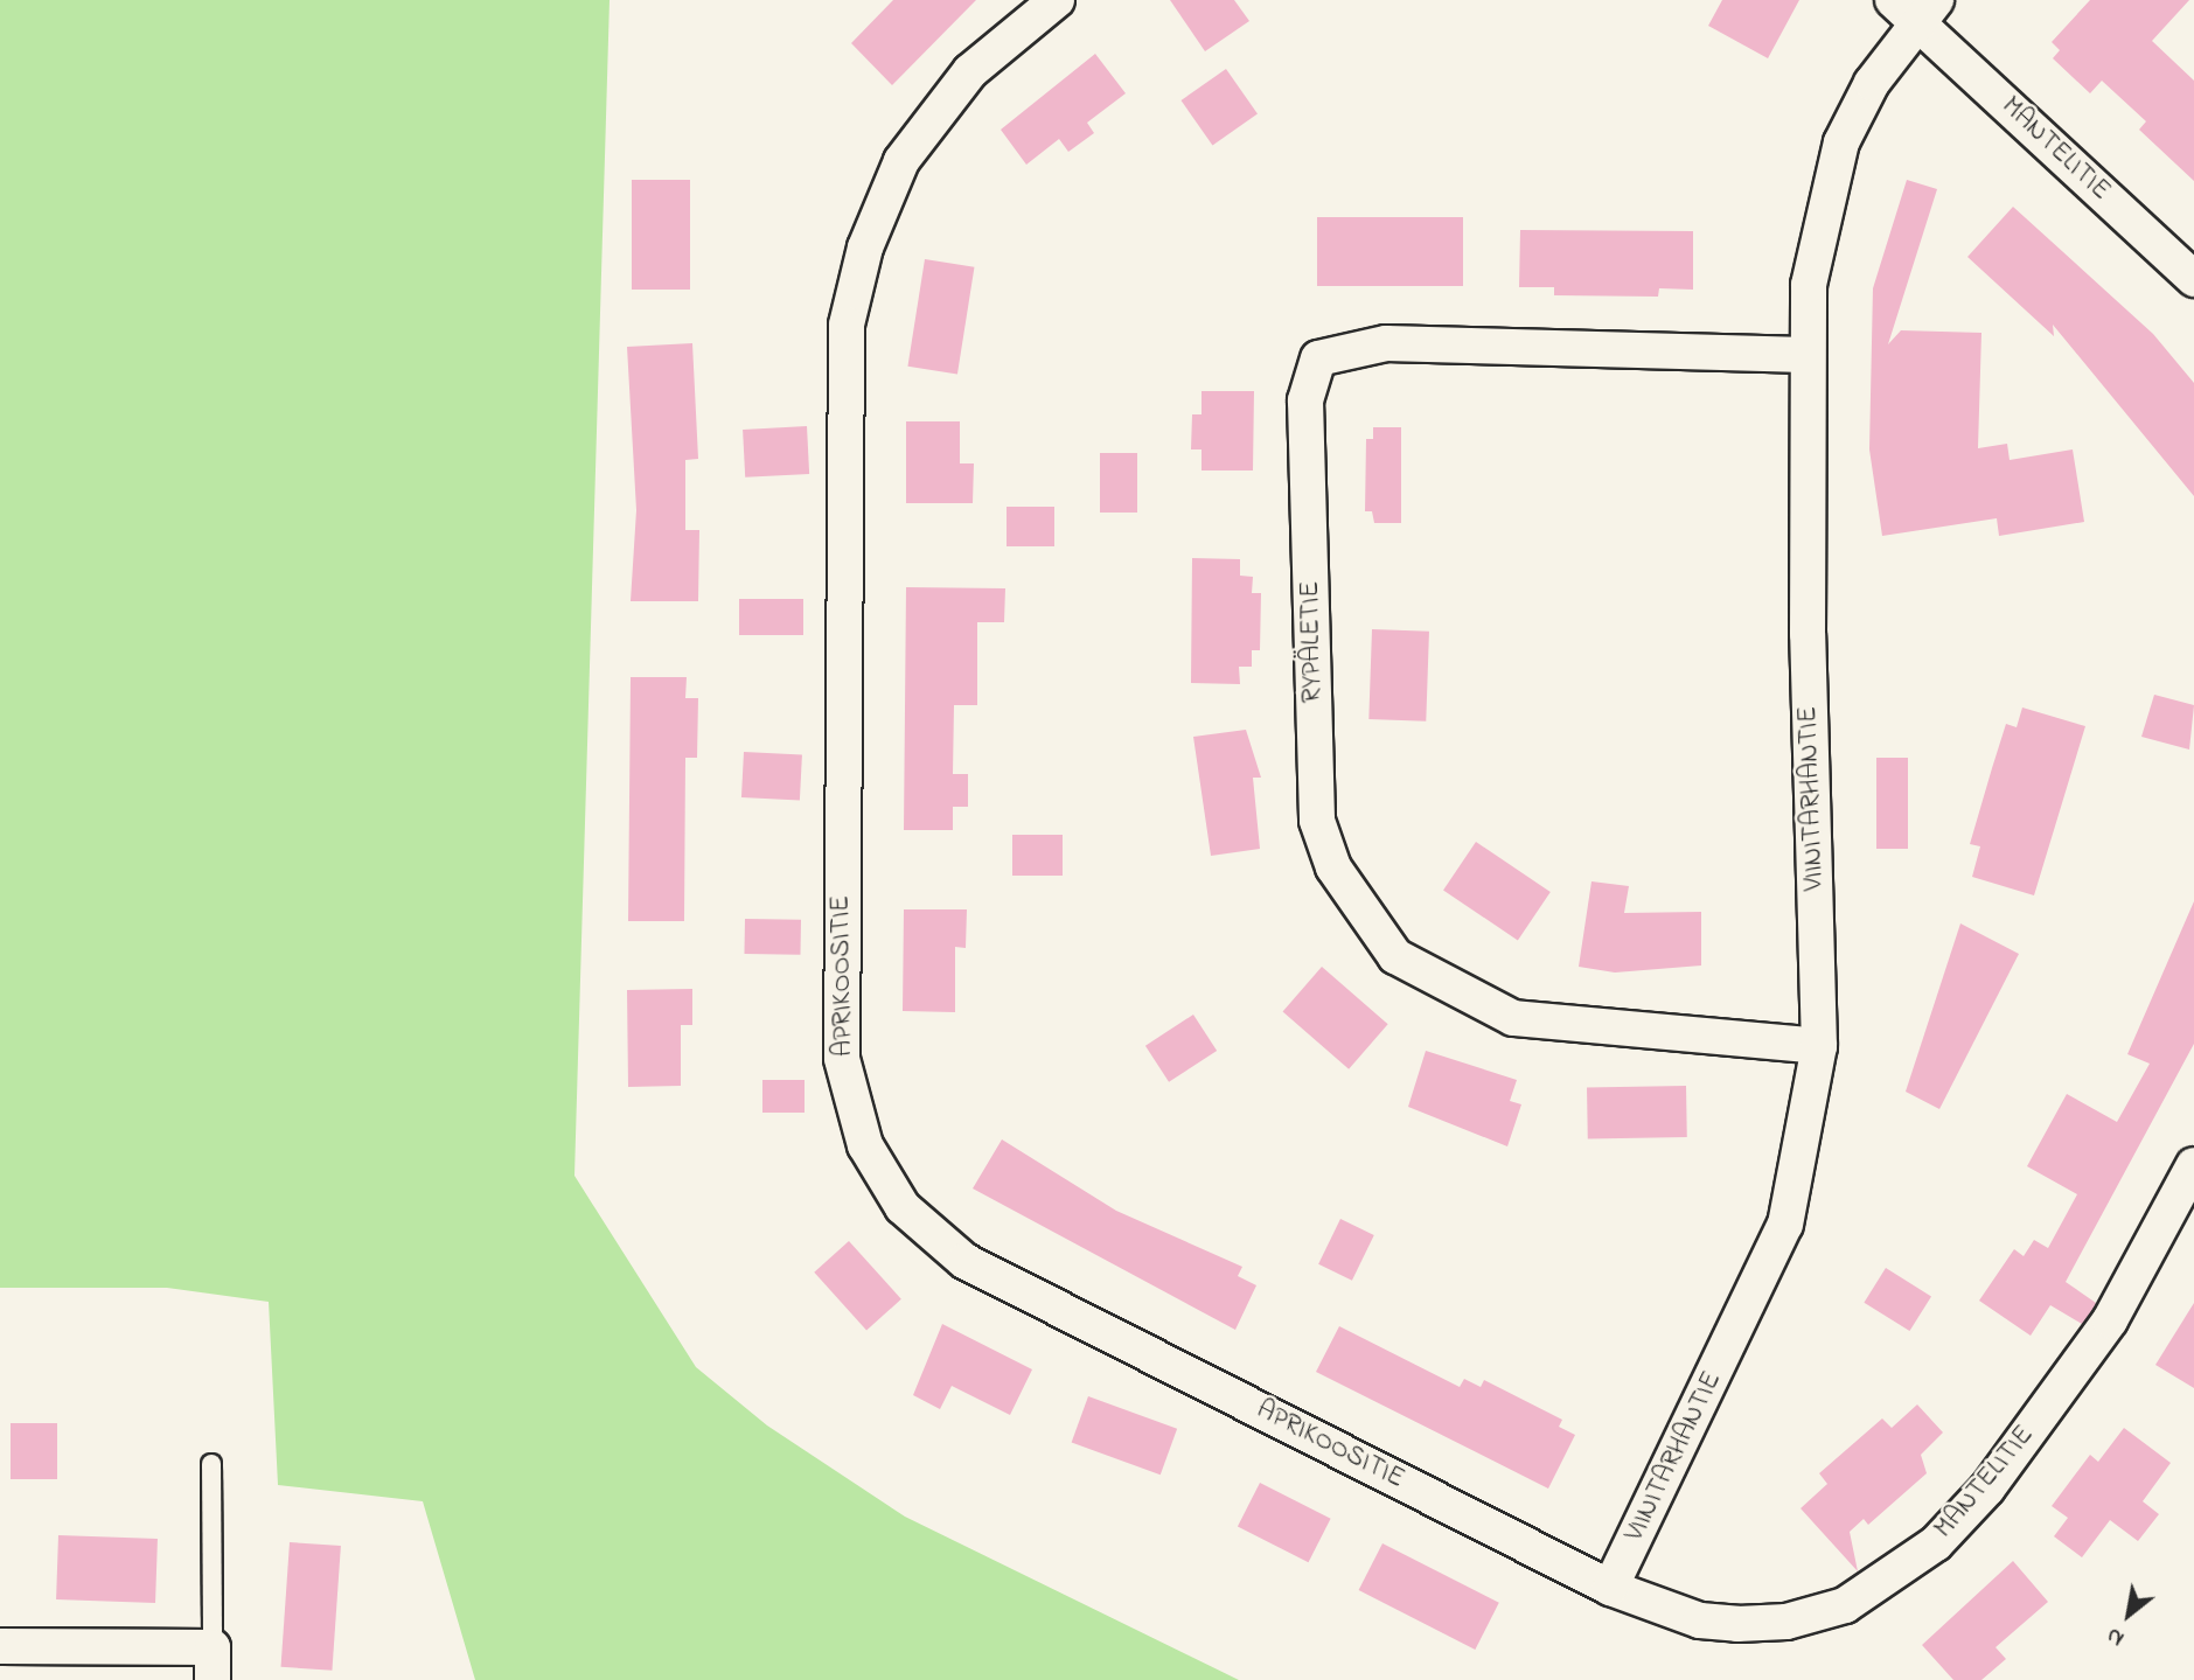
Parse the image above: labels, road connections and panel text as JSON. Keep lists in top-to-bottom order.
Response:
{
  "streets": {
    "street": [
      "MANTELITIE",
      "RYPÄLETIE",
      "VIINITARHANTIE",
      "APRIKOOSITIE"
    ]
  },
  "crossings": [
    ["MANTELITIE", "VIINITARHANTIE"],
    ["MANTELITIE", "APRIKOOSITIE"],
    ["RYPÄLETIE", "VIINITARHANTIE"],
    ["VIINITARHANTIE", "APRIKOOSITIE"]
  ],
  "north": "bottom left"
}
